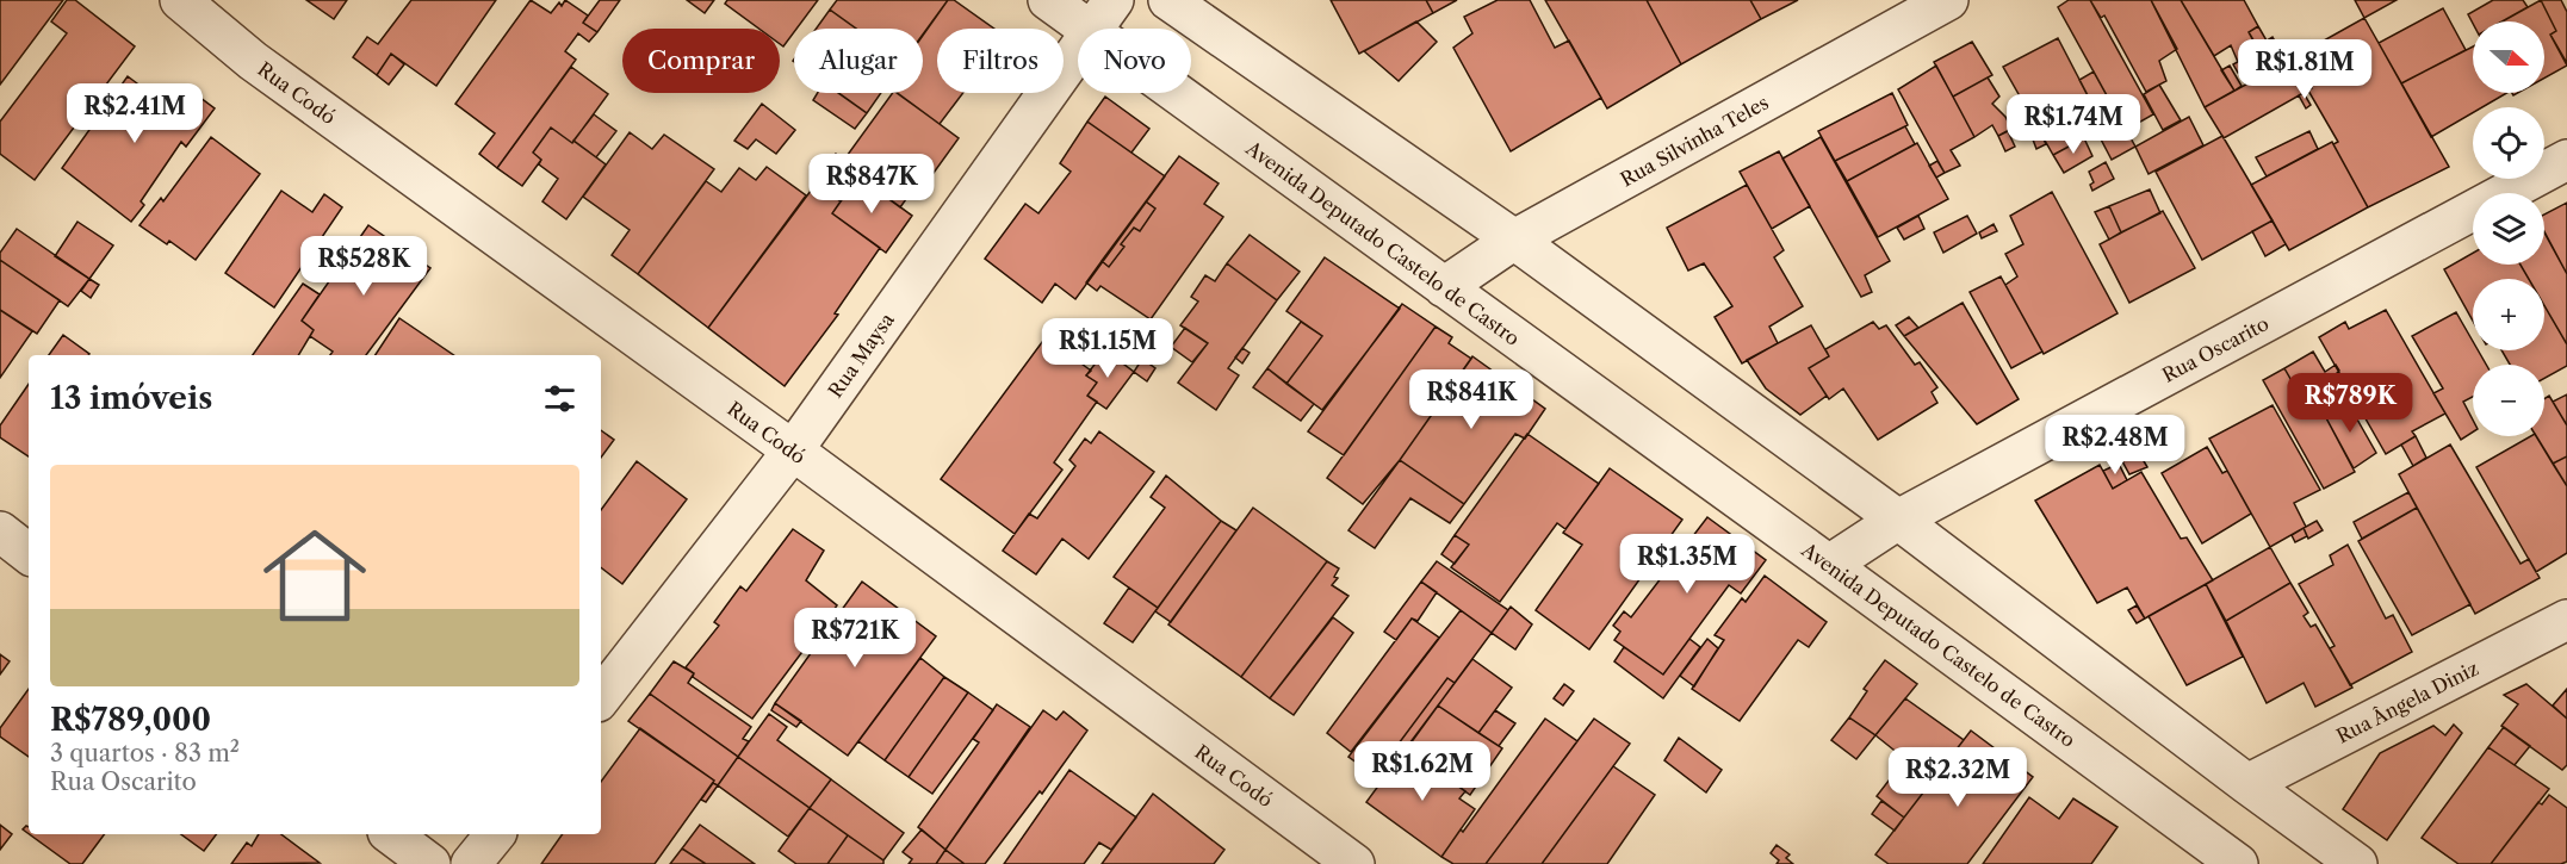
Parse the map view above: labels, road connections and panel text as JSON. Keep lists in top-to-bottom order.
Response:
{
  "streets": {
    "street": [
      "Rua Codó",
      "Rua Silvinha Teles",
      "Avenida Deputado Castelo de Castro",
      "Rua Oscarito",
      "Rua Maysa",
      "Rua Ângela Diniz"
    ]
  },
  "crossings": [
    ["Rua Codó", "Rua Maysa"],
    ["Rua Silvinha Teles", "Avenida Deputado Castelo de Castro"],
    ["Avenida Deputado Castelo de Castro", "Rua Oscarito"]
  ],
  "north": "right",
  "page": {
    "map_buttons": ["+", "−"],
    "chip": [
      "Comprar",
      "Alugar",
      "Filtros",
      "Novo"
    ],
    "price": [
      "R$1.81M",
      "R$2.41M",
      "R$1.74M",
      "R$847K",
      "R$528K",
      "R$1.15M",
      "R$841K",
      "R$789K",
      "R$2.48M",
      "R$1.35M",
      "R$721K",
      "R$1.62M",
      "R$2.32M"
    ],
    "heading": "13 imóveis",
    "list": [
      {
        "name": "R$789,000",
        "note": "3 quartos · 83 m² · Rua Oscarito"
      }
    ]
  }
}
